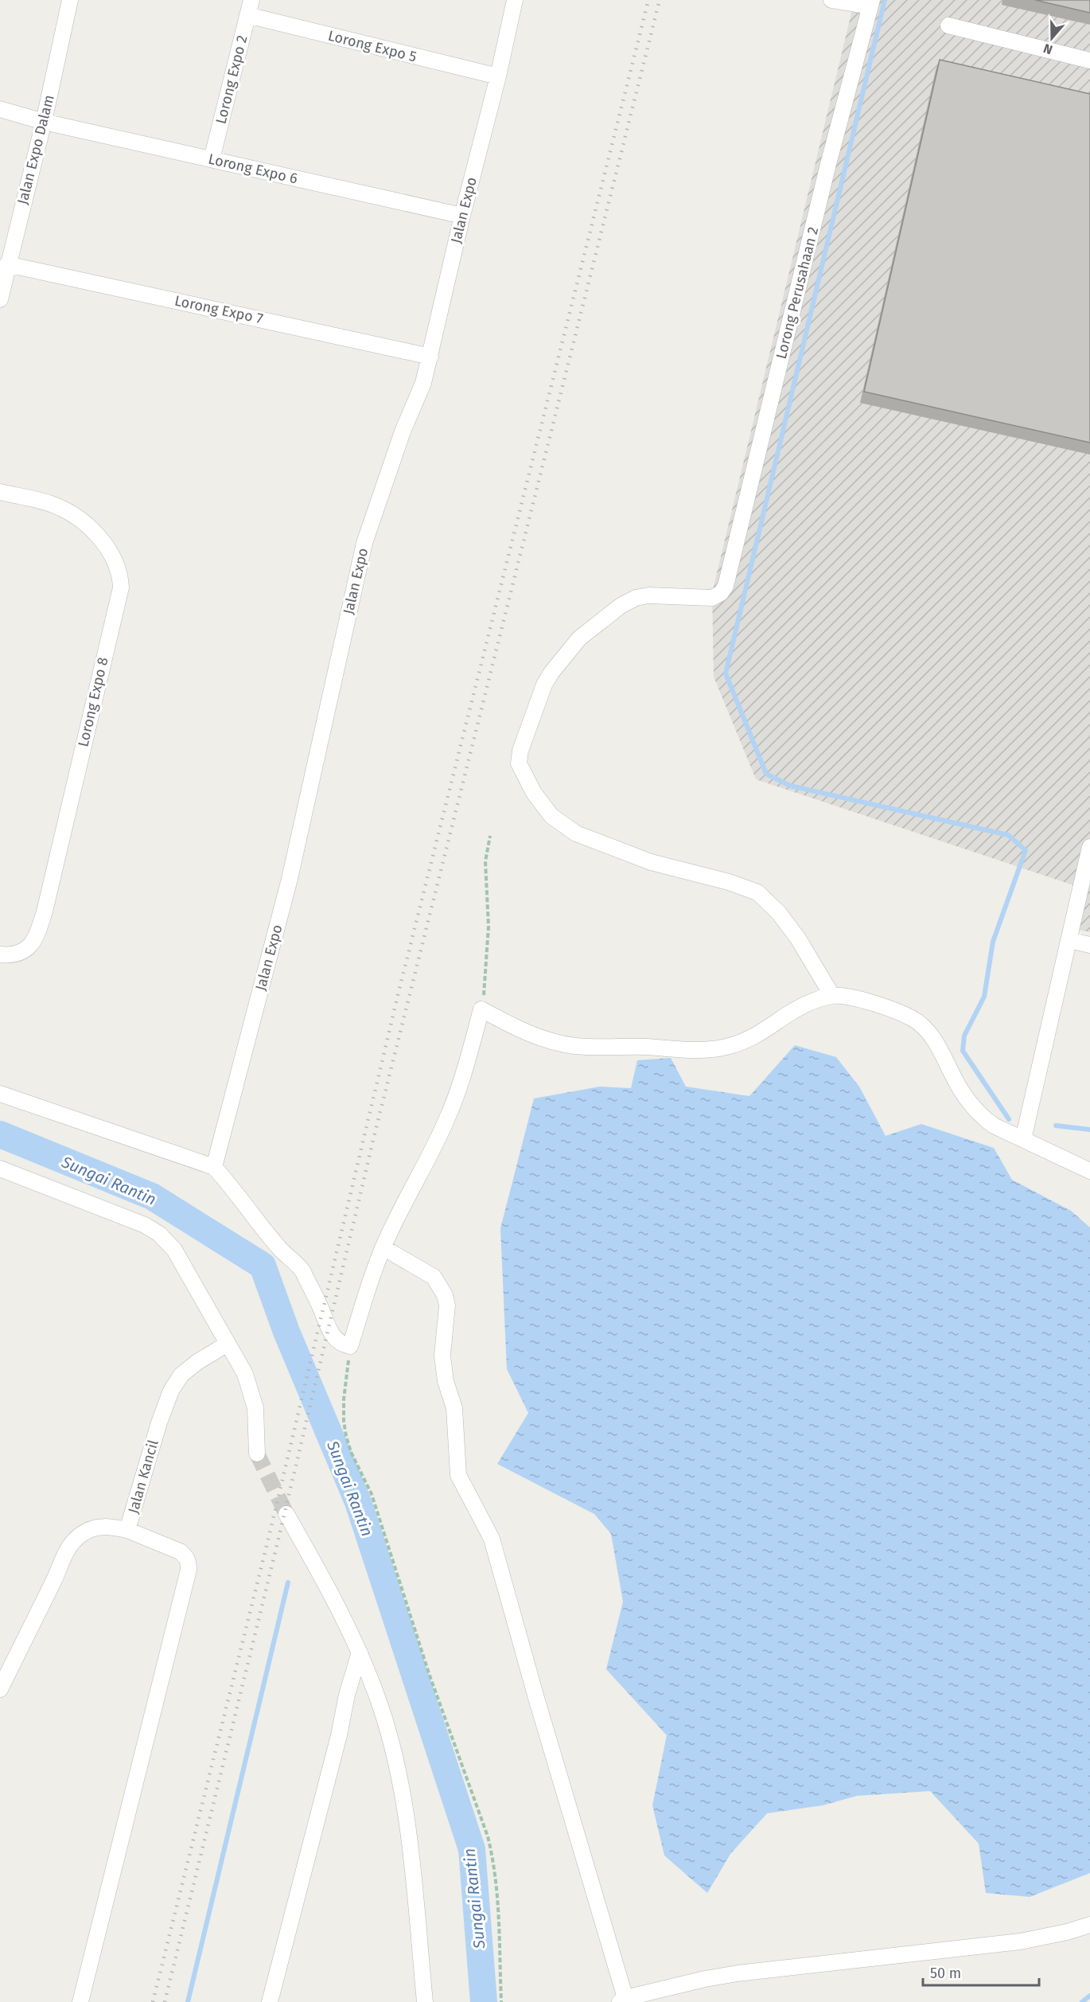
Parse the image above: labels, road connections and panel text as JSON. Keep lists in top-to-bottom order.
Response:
{
  "streets": {
    "street": [
      "Lorong Expo 5",
      "Lorong Expo 2",
      "Jalan Expo Dalam",
      "Lorong Expo 6",
      "Jalan Expo",
      "Lorong Perusahaan 2",
      "Lorong Expo 7",
      "Lorong Expo 8",
      "Jalan Kancil"
    ]
  },
  "crossings": [
    ["Lorong Expo 5", "Lorong Expo 2"],
    ["Lorong Expo 5", "Jalan Expo"],
    ["Lorong Expo 2", "Lorong Expo 6"],
    ["Jalan Expo Dalam", "Lorong Expo 6"],
    ["Jalan Expo Dalam", "Lorong Expo 7"],
    ["Lorong Expo 6", "Jalan Expo"],
    ["Jalan Expo", "Lorong Expo 7"]
  ],
  "water": ["Sungai Rantin"],
  "scale_bar": "50 m",
  "north": "bottom"
}
